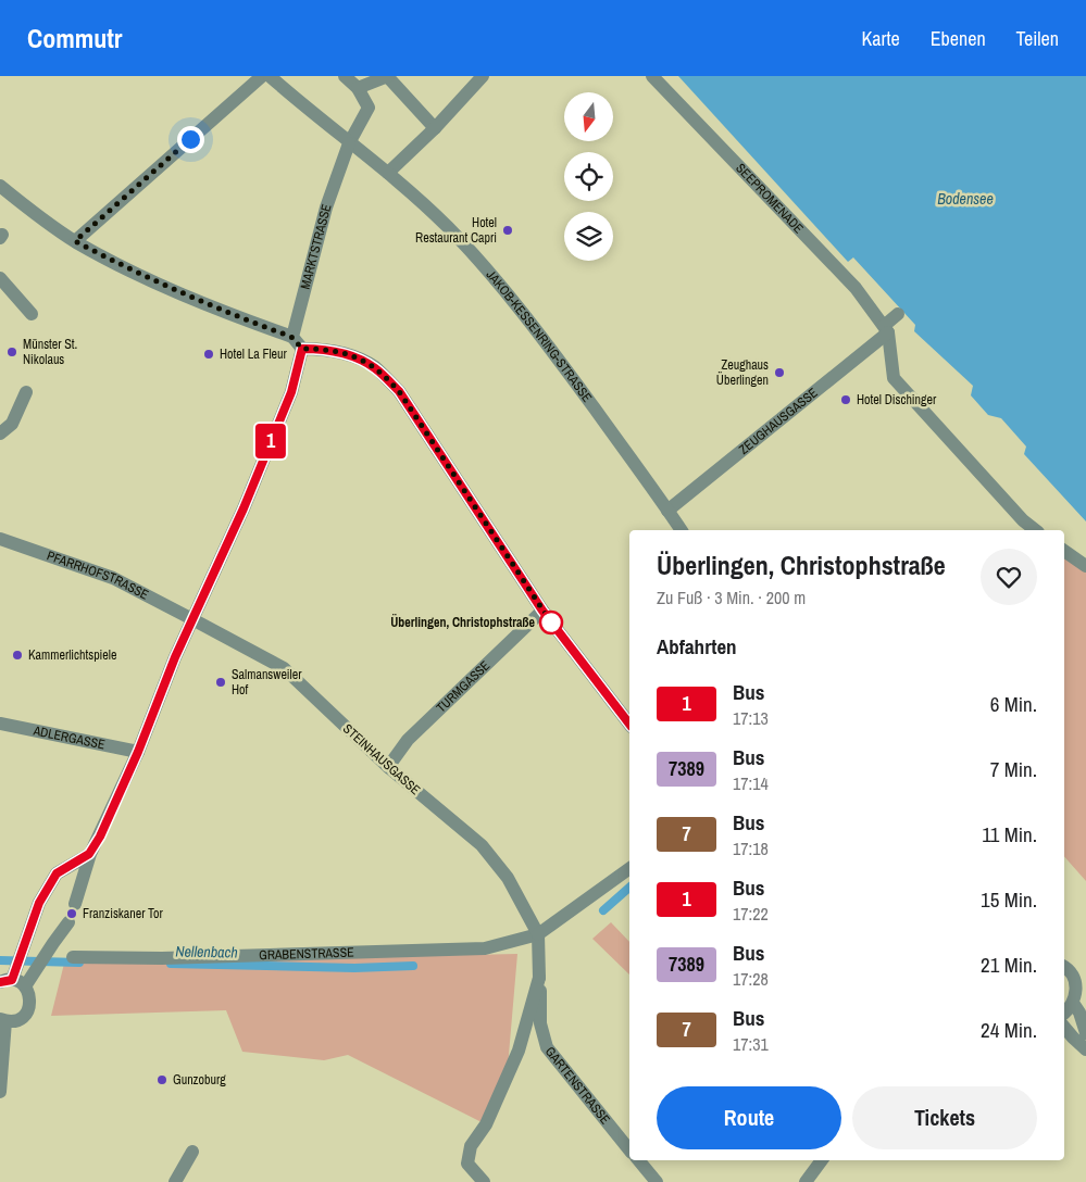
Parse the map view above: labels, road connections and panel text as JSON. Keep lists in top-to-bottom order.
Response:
{
  "streets": {
    "street": [
      "SEEPROMENADE",
      "MARKTSTRASSE",
      "JAKOB-KESSENRING-STRASSE",
      "ZEUGHAUSGASSE",
      "PFARRHOFSTRASSE",
      "TURMGASSE",
      "ADLERGASSE",
      "STEINHAUSGASSE",
      "GRABENSTRASSE",
      "GARTENSTRASSE"
    ]
  },
  "crossings": [
    ["SEEPROMENADE", "ZEUGHAUSGASSE"],
    ["MARKTSTRASSE", "JAKOB-KESSENRING-STRASSE"],
    ["JAKOB-KESSENRING-STRASSE", "ZEUGHAUSGASSE"],
    ["PFARRHOFSTRASSE", "STEINHAUSGASSE"],
    ["TURMGASSE", "STEINHAUSGASSE"],
    ["STEINHAUSGASSE", "GRABENSTRASSE"]
  ],
  "water": ["Bodensee", "Nellenbach"],
  "places": [
    "Hotel Restaurant Capri",
    "Münster St. Nikolaus",
    "Hotel La Fleur",
    "Zeughaus Überlingen",
    "Hotel Dischinger",
    "Überlingen, Christophstraße",
    "Kammerlichtspiele",
    "Salmansweiler Hof",
    "Franziskaner Tor",
    "Gunzoburg"
  ],
  "lines": ["bus line 1"],
  "north": "bottom",
  "page": {
    "header": "Commutr",
    "nav": ["Karte", "Ebenen", "Teilen"],
    "on_map": "1",
    "heading": [
      ["Überlingen, Christophstraße", "Zu Fuß · 3 Min. · 200 m"],
      "Abfahrten"
    ],
    "list": [
      {
        "mark": "1",
        "name": "Bus",
        "note": "17:13",
        "value": "6 Min."
      },
      {
        "mark": "7389",
        "name": "Bus",
        "note": "17:14",
        "value": "7 Min."
      },
      {
        "mark": "7",
        "name": "Bus",
        "note": "17:18",
        "value": "11 Min."
      },
      {
        "mark": "1",
        "name": "Bus",
        "note": "17:22",
        "value": "15 Min."
      },
      {
        "mark": "7389",
        "name": "Bus",
        "note": "17:28",
        "value": "21 Min."
      },
      {
        "mark": "7",
        "name": "Bus",
        "note": "17:31",
        "value": "24 Min."
      }
    ],
    "buttons": ["Route", "Tickets"]
  }
}
